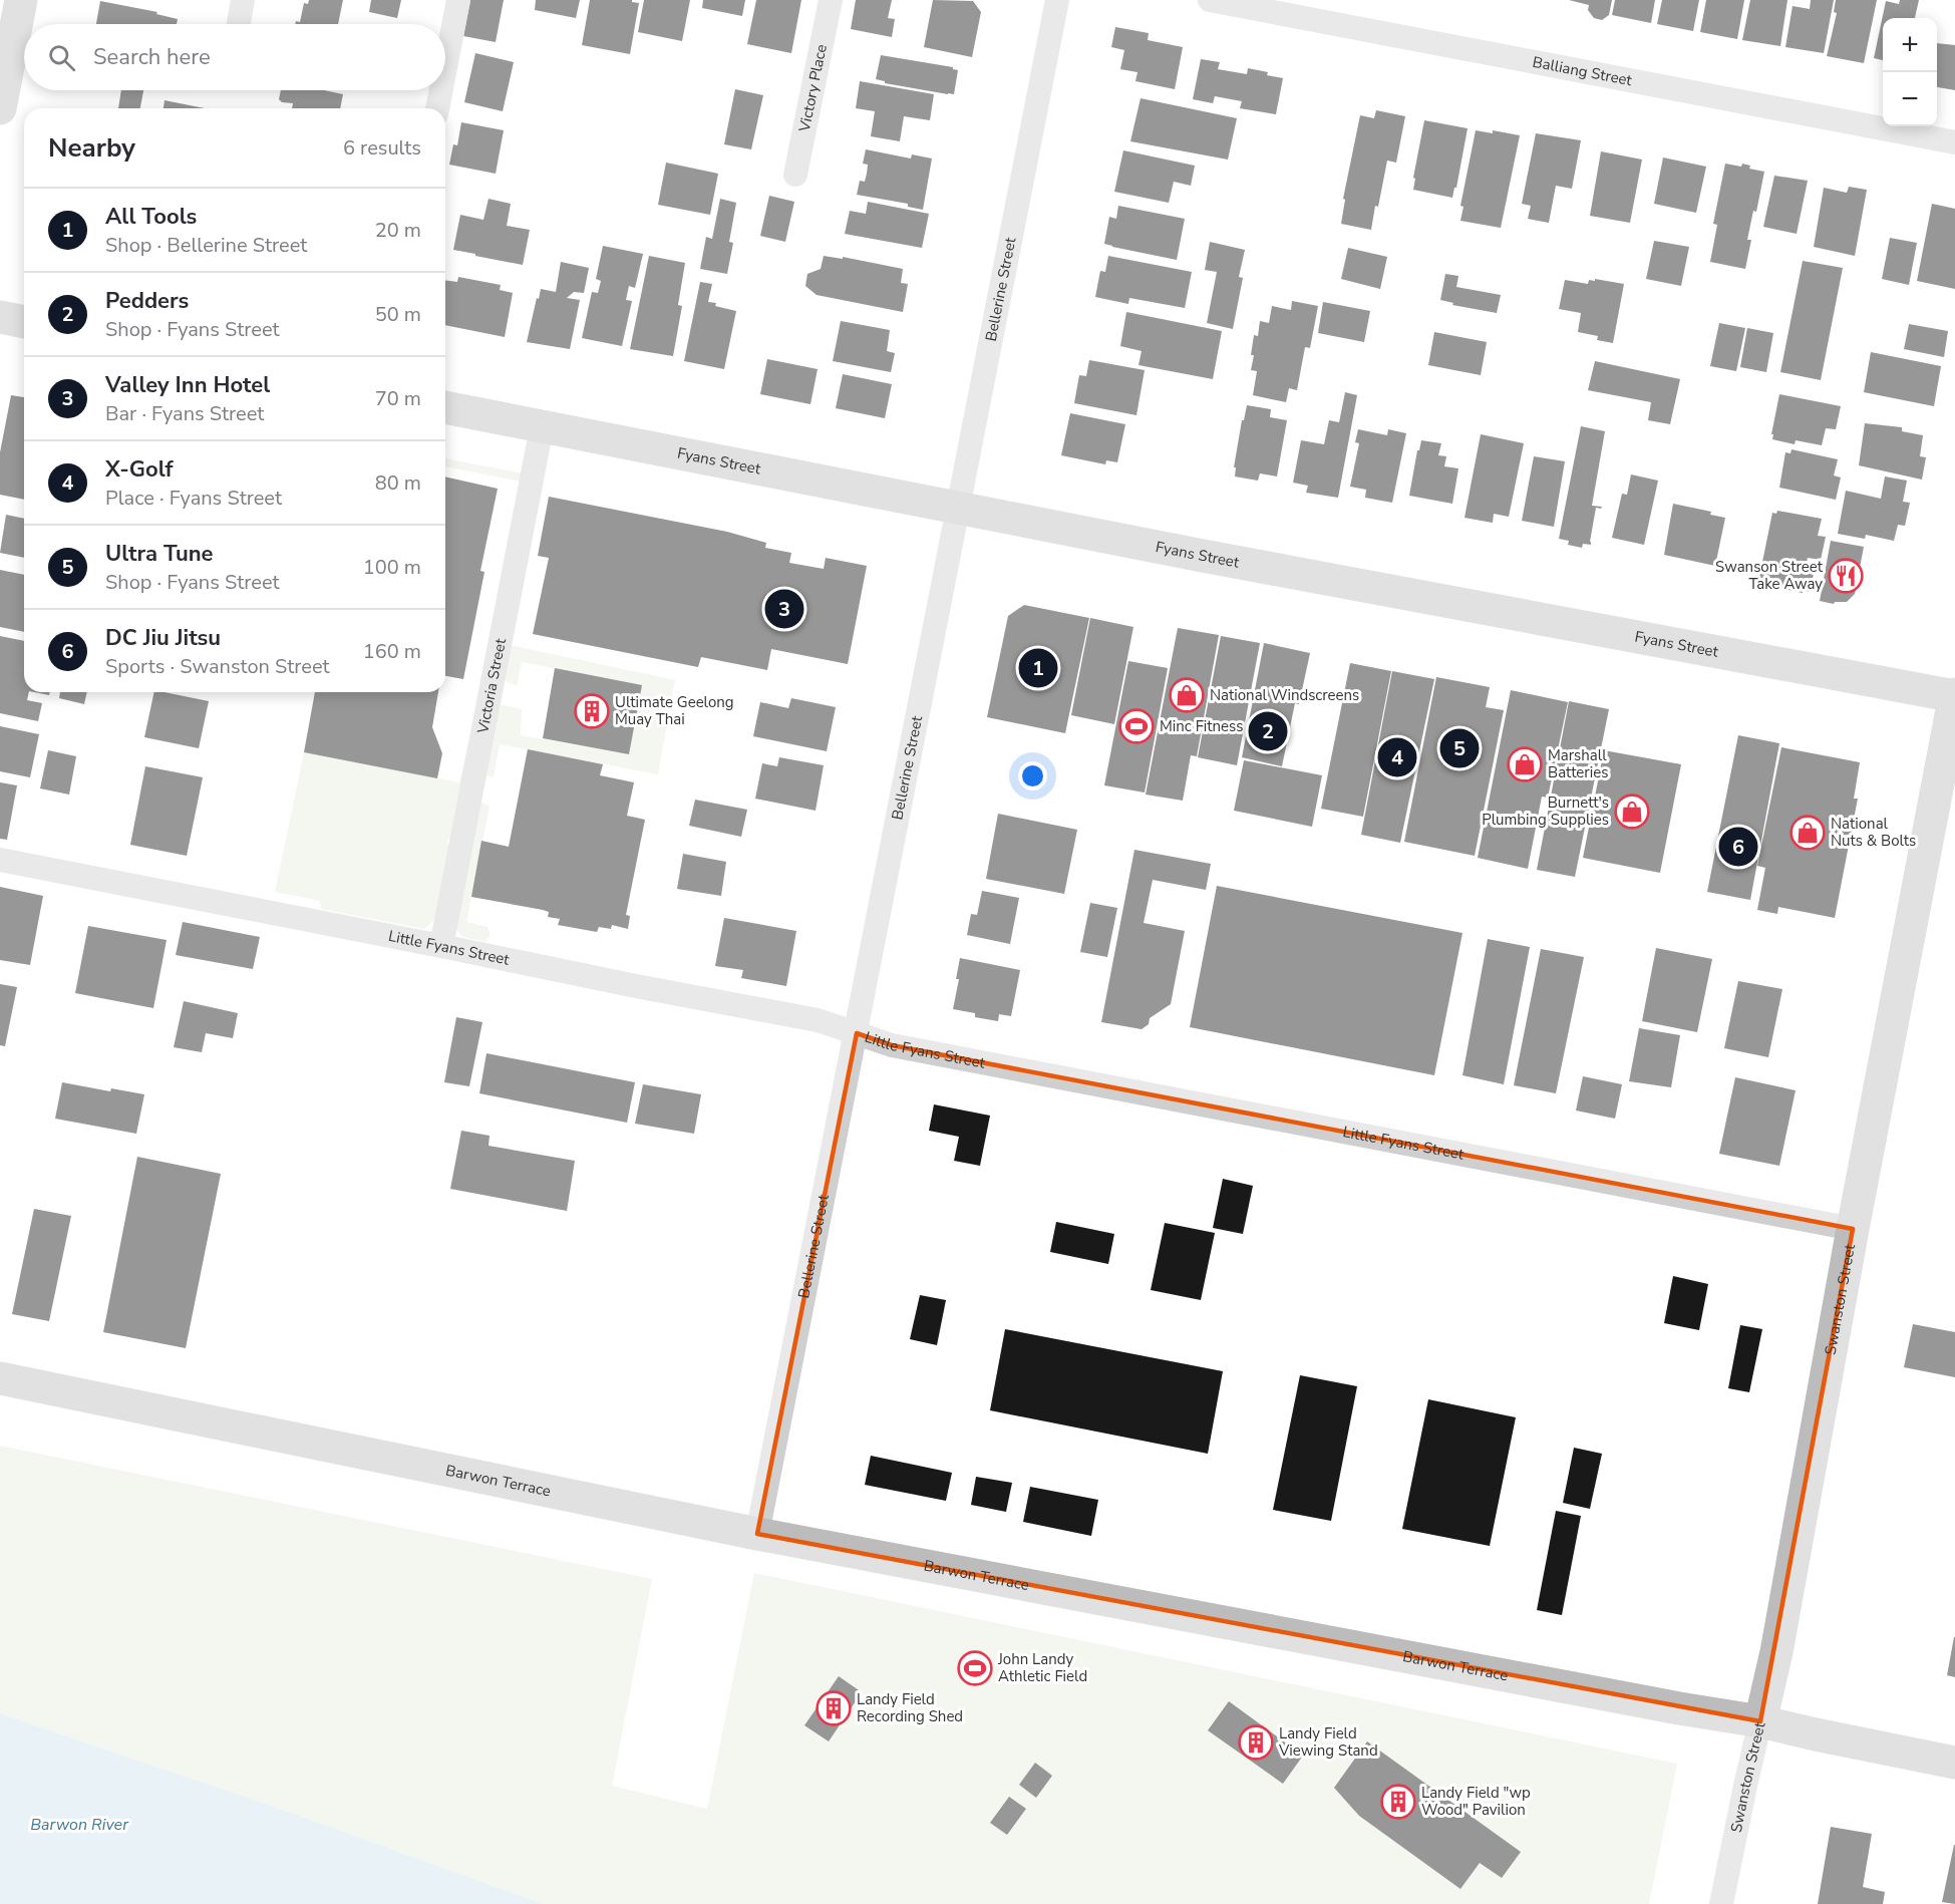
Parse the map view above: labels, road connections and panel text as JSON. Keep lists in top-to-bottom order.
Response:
{
  "streets": {
    "street": [
      "Balliang Street",
      "Victory Place",
      "Bellerine Street",
      "Fyans Street",
      "Victoria Street",
      "Little Fyans Street",
      "Swanston Street",
      "Barwon Terrace"
    ]
  },
  "crossings": [
    ["Bellerine Street", "Fyans Street"],
    ["Bellerine Street", "Little Fyans Street"],
    ["Bellerine Street", "Barwon Terrace"],
    ["Fyans Street", "Victoria Street"],
    ["Fyans Street", "Swanston Street"],
    ["Victoria Street", "Little Fyans Street"],
    ["Little Fyans Street", "Swanston Street"],
    ["Swanston Street", "Barwon Terrace"]
  ],
  "water": ["Barwon River"],
  "places": {
    "restaurant": ["Swanson Street Take Away"],
    "shop": [
      "National Windscreens",
      "Marshall Batteries",
      "Burnett's Plumbing Supplies",
      "National Nuts & Bolts"
    ],
    "building": [
      "Ultimate Geelong Muay Thai",
      "Landy Field Recording Shed",
      "Landy Field Viewing Stand",
      "Landy Field \"wp Wood\" Pavilion"
    ],
    "sports": ["Minc Fitness", "John Landy Athletic Field"]
  },
  "page": {
    "map_buttons": ["+", "−"],
    "search": "Search here",
    "heading": ["Nearby", "6 results"],
    "list": [
      {
        "mark": "1",
        "name": "All Tools",
        "note": "Shop · Bellerine Street",
        "value": "20 m"
      },
      {
        "mark": "2",
        "name": "Pedders",
        "note": "Shop · Fyans Street",
        "value": "50 m"
      },
      {
        "mark": "3",
        "name": "Valley Inn Hotel",
        "note": "Bar · Fyans Street",
        "value": "70 m"
      },
      {
        "mark": "4",
        "name": "X-Golf",
        "note": "Place · Fyans Street",
        "value": "80 m"
      },
      {
        "mark": "5",
        "name": "Ultra Tune",
        "note": "Shop · Fyans Street",
        "value": "100 m"
      },
      {
        "mark": "6",
        "name": "DC Jiu Jitsu",
        "note": "Sports · Swanston Street",
        "value": "160 m"
      }
    ],
    "pins": [
      "3",
      "1",
      "2",
      "5",
      "4",
      "6"
    ]
  }
}
